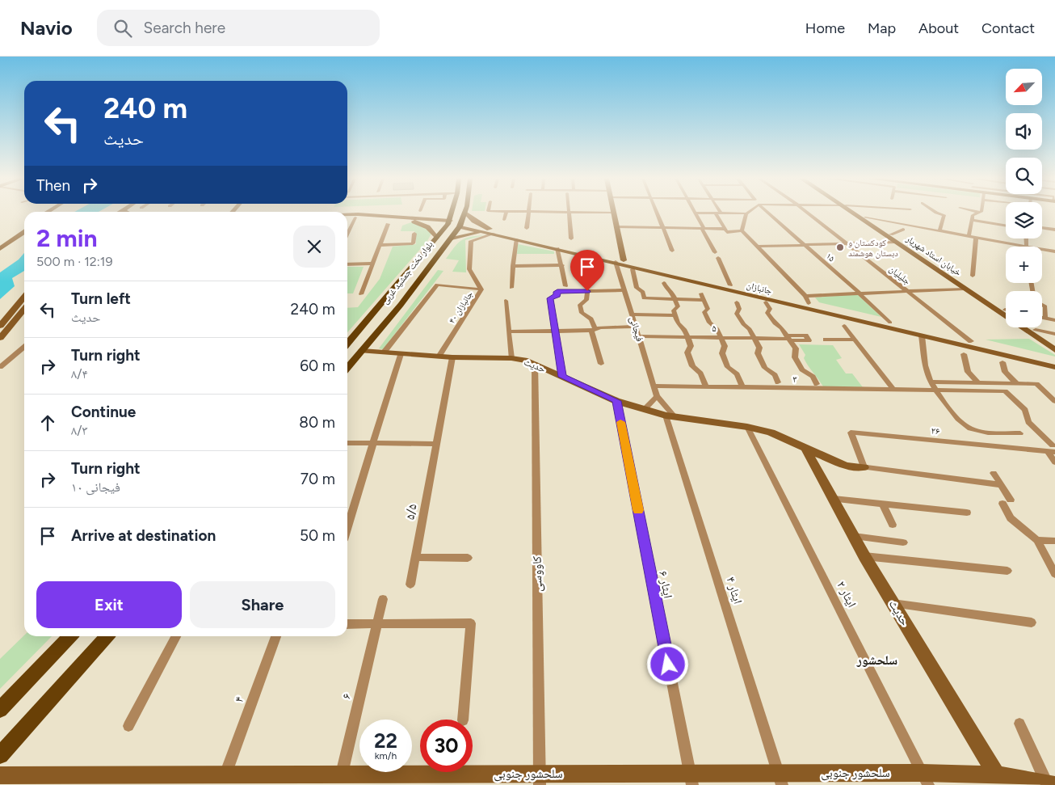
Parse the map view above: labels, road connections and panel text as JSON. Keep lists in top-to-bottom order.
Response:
{
  "streets": {
    "main road": ["بلوار تخت جمشید غربی"],
    "street": [
      "خیابان استاد شهریار",
      "۱۵",
      "جلیلیان",
      "جانبازان",
      "۴۰ جانبازان",
      "۵",
      "فیجانی",
      "حدیث",
      "۳",
      "۲۶",
      "۵/۵",
      "کاووسی",
      "ایثار ۶",
      "ایثار ۴",
      "ایثار ۲",
      "۶",
      "۴",
      "سلحشور جنوبی"
    ]
  },
  "crossings": [
    ["۱۵", "جانبازان"],
    ["بلوار تخت جمشید غربی", "جانبازان"],
    ["بلوار تخت جمشید غربی", "حدیث"],
    ["جلیلیان", "جانبازان"],
    ["جانبازان", "۴۰ جانبازان"],
    ["جانبازان", "فیجانی"],
    ["۴۰ جانبازان", "حدیث"],
    ["۵", "فیجانی"],
    ["فیجانی", "۳"],
    ["حدیث", "۲۶"],
    ["حدیث", "۵/۵"],
    ["حدیث", "کاووسی"],
    ["حدیث", "ایثار ۶"],
    ["حدیث", "ایثار ۴"],
    ["حدیث", "ایثار ۲"],
    ["حدیث", "سلحشور جنوبی"],
    ["۳", "۲۶"],
    ["کاووسی", "سلحشور جنوبی"],
    ["ایثار ۶", "سلحشور جنوبی"],
    ["ایثار ۴", "سلحشور جنوبی"],
    ["ایثار ۲", "سلحشور جنوبی"],
    ["۶", "سلحشور جنوبی"],
    ["۴", "سلحشور جنوبی"]
  ],
  "districts": ["سلحشور"],
  "places": ["کودکستان و دبستان هوشمند"],
  "north": "bottom left",
  "page": {
    "header": "Navio",
    "search": "Search here",
    "nav": [
      "Home",
      "Map",
      "About",
      "Contact"
    ],
    "map_buttons": ["+", "−"],
    "turn": ["240 m", "حدیث"],
    "then": "Then",
    "heading": ["2 min", "500 m · 12:19"],
    "list": [
      {
        "name": "Turn left",
        "note": "حدیث",
        "value": "240 m"
      },
      {
        "name": "Turn right",
        "note": "۸/۴",
        "value": "60 m"
      },
      {
        "name": "Continue",
        "note": "۸/۳",
        "value": "80 m"
      },
      {
        "name": "Turn right",
        "note": "فیجانی ۱۰",
        "value": "70 m"
      },
      {
        "name": "Arrive at destination",
        "value": "50 m"
      }
    ],
    "buttons": ["Exit", "Share"],
    "speed": "22 km/h",
    "limit": "30"
  }
}
